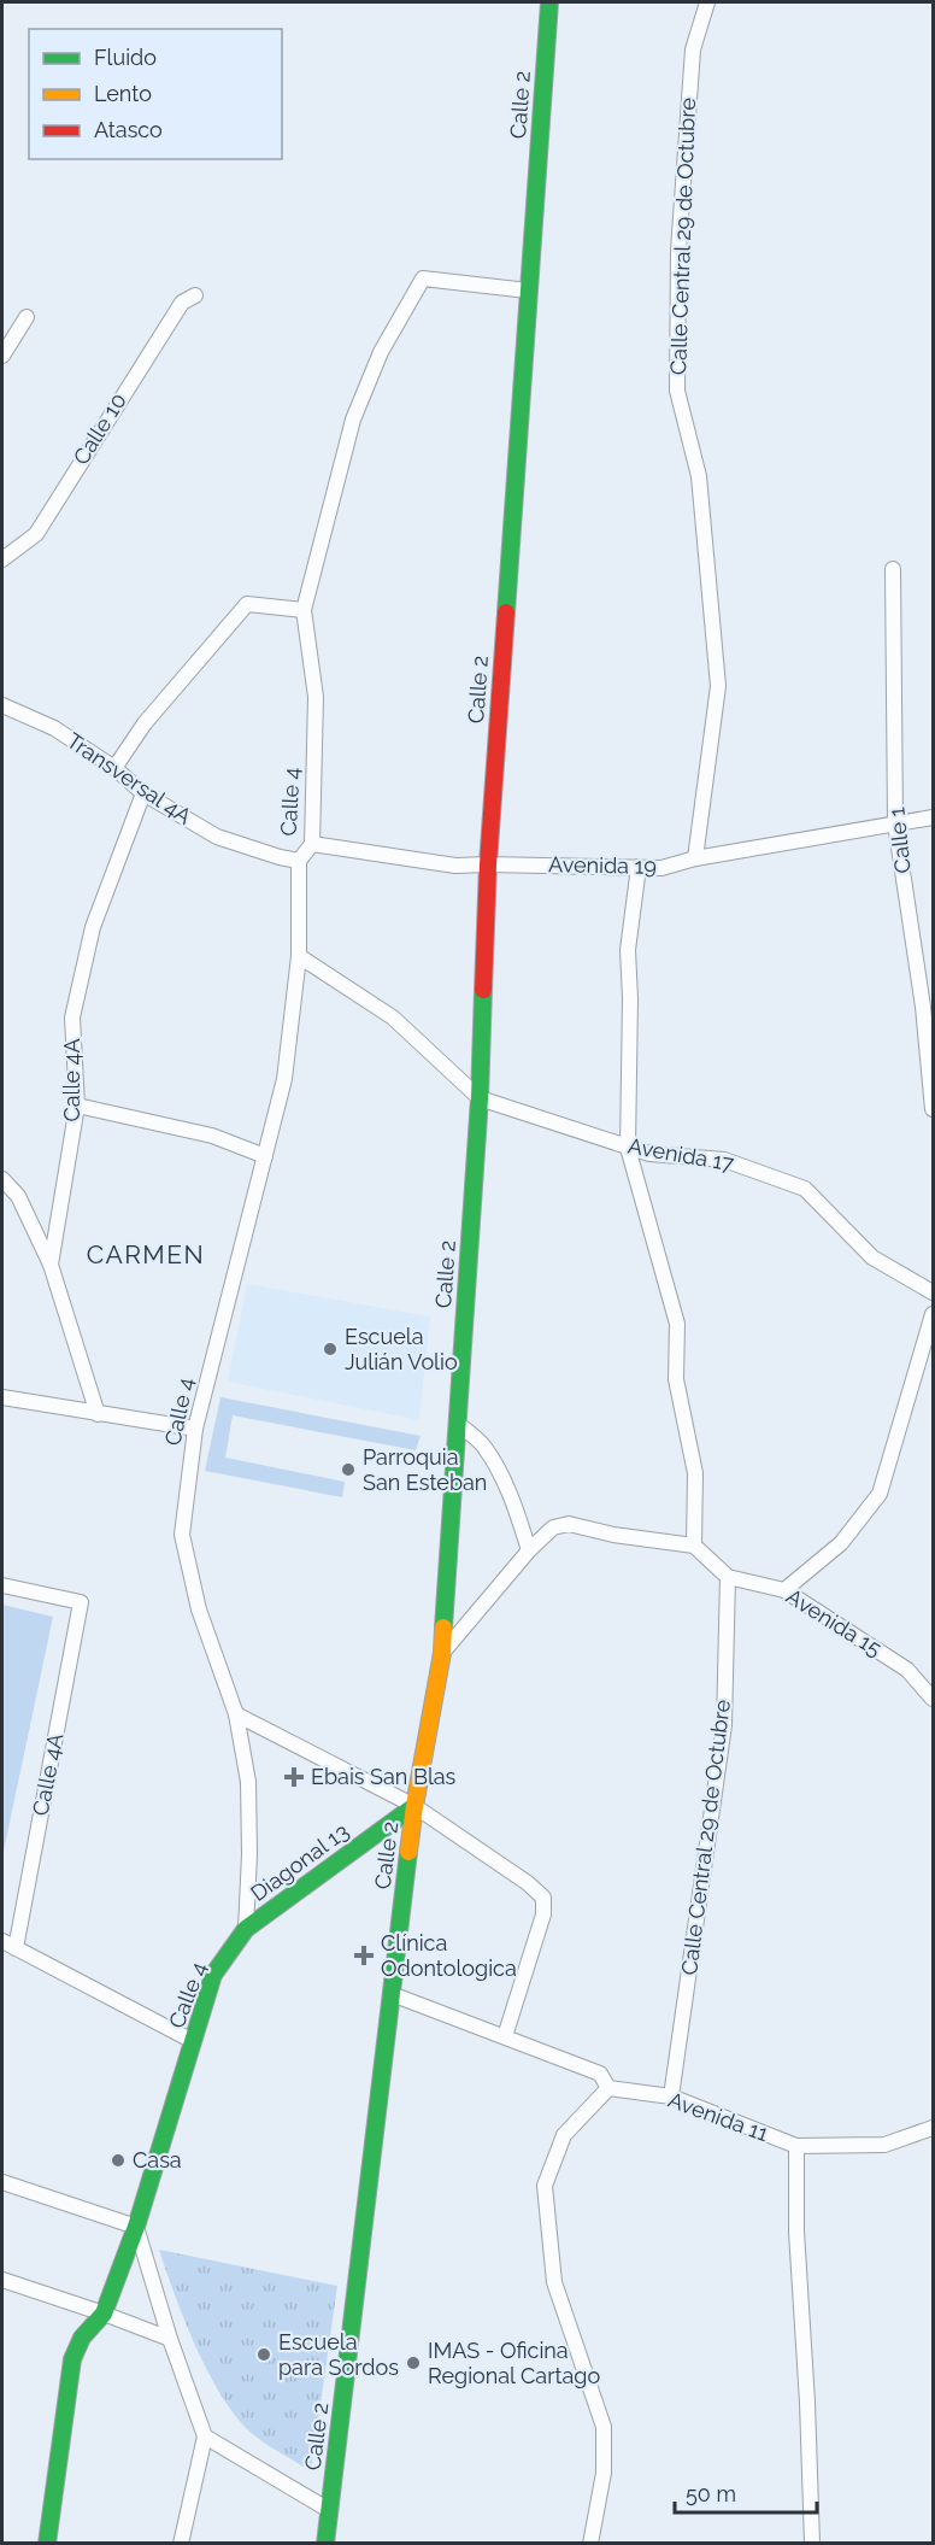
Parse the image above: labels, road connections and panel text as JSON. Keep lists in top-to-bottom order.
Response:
{
  "streets": {
    "street": [
      "Calle 2",
      "Calle Central 29 de Octubre",
      "Calle 10",
      "Transversal 4A",
      "Calle 4",
      "Calle 1",
      "Avenida 19",
      "Calle 4A",
      "Avenida 17",
      "Avenida 15",
      "Diagonal 13",
      "Avenida 11"
    ]
  },
  "crossings": [
    ["Calle 2", "Calle 4"],
    ["Calle 2", "Avenida 19"],
    ["Calle 2", "Avenida 17"],
    ["Calle 2", "Diagonal 13"],
    ["Calle Central 29 de Octubre", "Avenida 19"],
    ["Calle Central 29 de Octubre", "Avenida 15"],
    ["Calle Central 29 de Octubre", "Avenida 11"],
    ["Transversal 4A", "Calle 4"],
    ["Transversal 4A", "Calle 4A"],
    ["Calle 4", "Avenida 19"],
    ["Calle 4", "Diagonal 13"],
    ["Calle 1", "Avenida 19"]
  ],
  "districts": ["CARMEN"],
  "places": {
    "other": [
      "Escuela Julián Volio",
      "Parroquia San Esteban",
      "Casa",
      "Escuela para Sordos",
      "IMAS - Oficina Regional Cartago"
    ],
    "health": ["Ebais San Blas", "Clínica Odontologica"]
  },
  "legend": ["Fluido", "Lento", "Atasco"],
  "scale_bar": "50 m"
}
